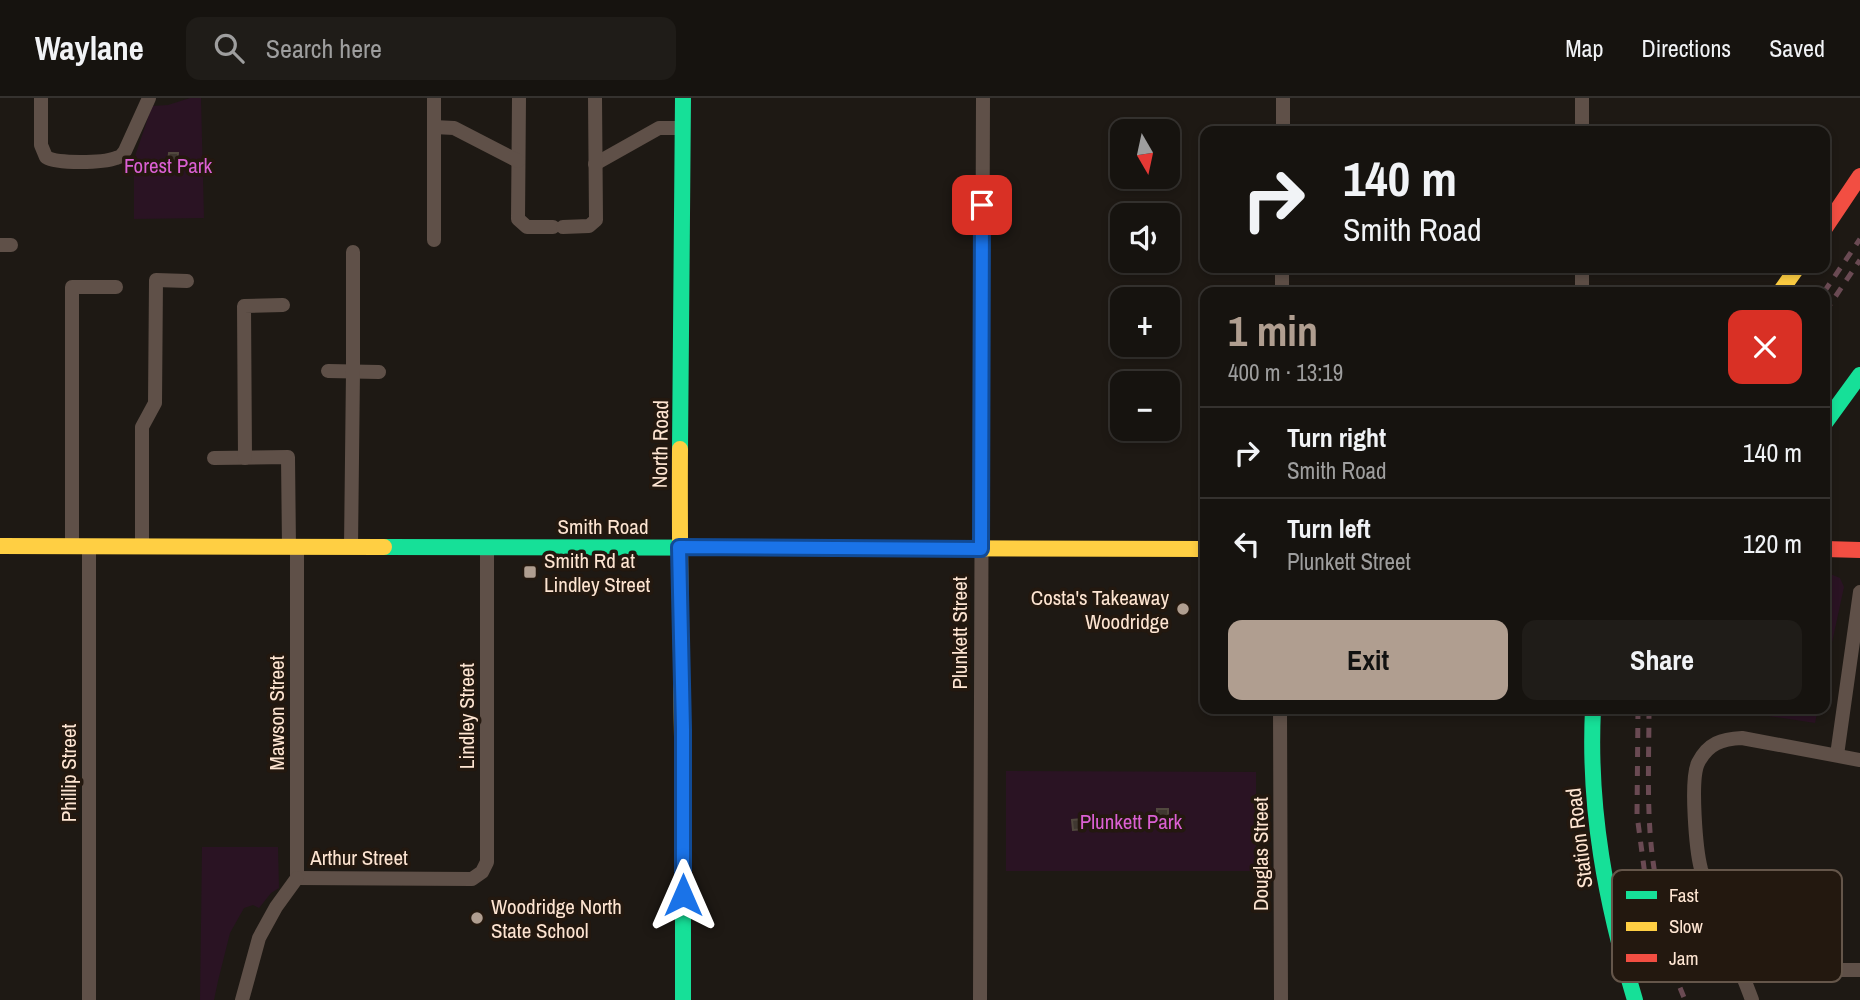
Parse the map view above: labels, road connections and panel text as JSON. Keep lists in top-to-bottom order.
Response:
{
  "streets": {
    "street": [
      "North Road",
      "Smith Road",
      "Plunkett Street",
      "Mawson Street",
      "Lindley Street",
      "Phillip Street",
      "Station Road",
      "Douglas Street",
      "Arthur Street"
    ]
  },
  "crossings": [
    ["North Road", "Smith Road"],
    ["Smith Road", "Plunkett Street"],
    ["Smith Road", "Mawson Street"],
    ["Smith Road", "Lindley Street"],
    ["Smith Road", "Phillip Street"],
    ["Mawson Street", "Arthur Street"],
    ["Lindley Street", "Arthur Street"]
  ],
  "parks": ["Forest Park", "Plunkett Park"],
  "places": {
    "transit": ["Smith Rd at Lindley Street"],
    "other": ["Costa's Takeaway Woodridge", "Woodridge North State School"]
  },
  "legend": ["Fast", "Slow", "Jam"],
  "north": "bottom",
  "page": {
    "header": "Waylane",
    "search": "Search here",
    "nav": ["Map", "Directions", "Saved"],
    "map_buttons": ["+", "−"],
    "turn": ["140 m", "Smith Road"],
    "heading": ["1 min", "400 m · 13:19"],
    "list": [
      {
        "name": "Turn right",
        "note": "Smith Road",
        "value": "140 m"
      },
      {
        "name": "Turn left",
        "note": "Plunkett Street",
        "value": "120 m"
      }
    ],
    "buttons": ["Exit", "Share"]
  }
}
